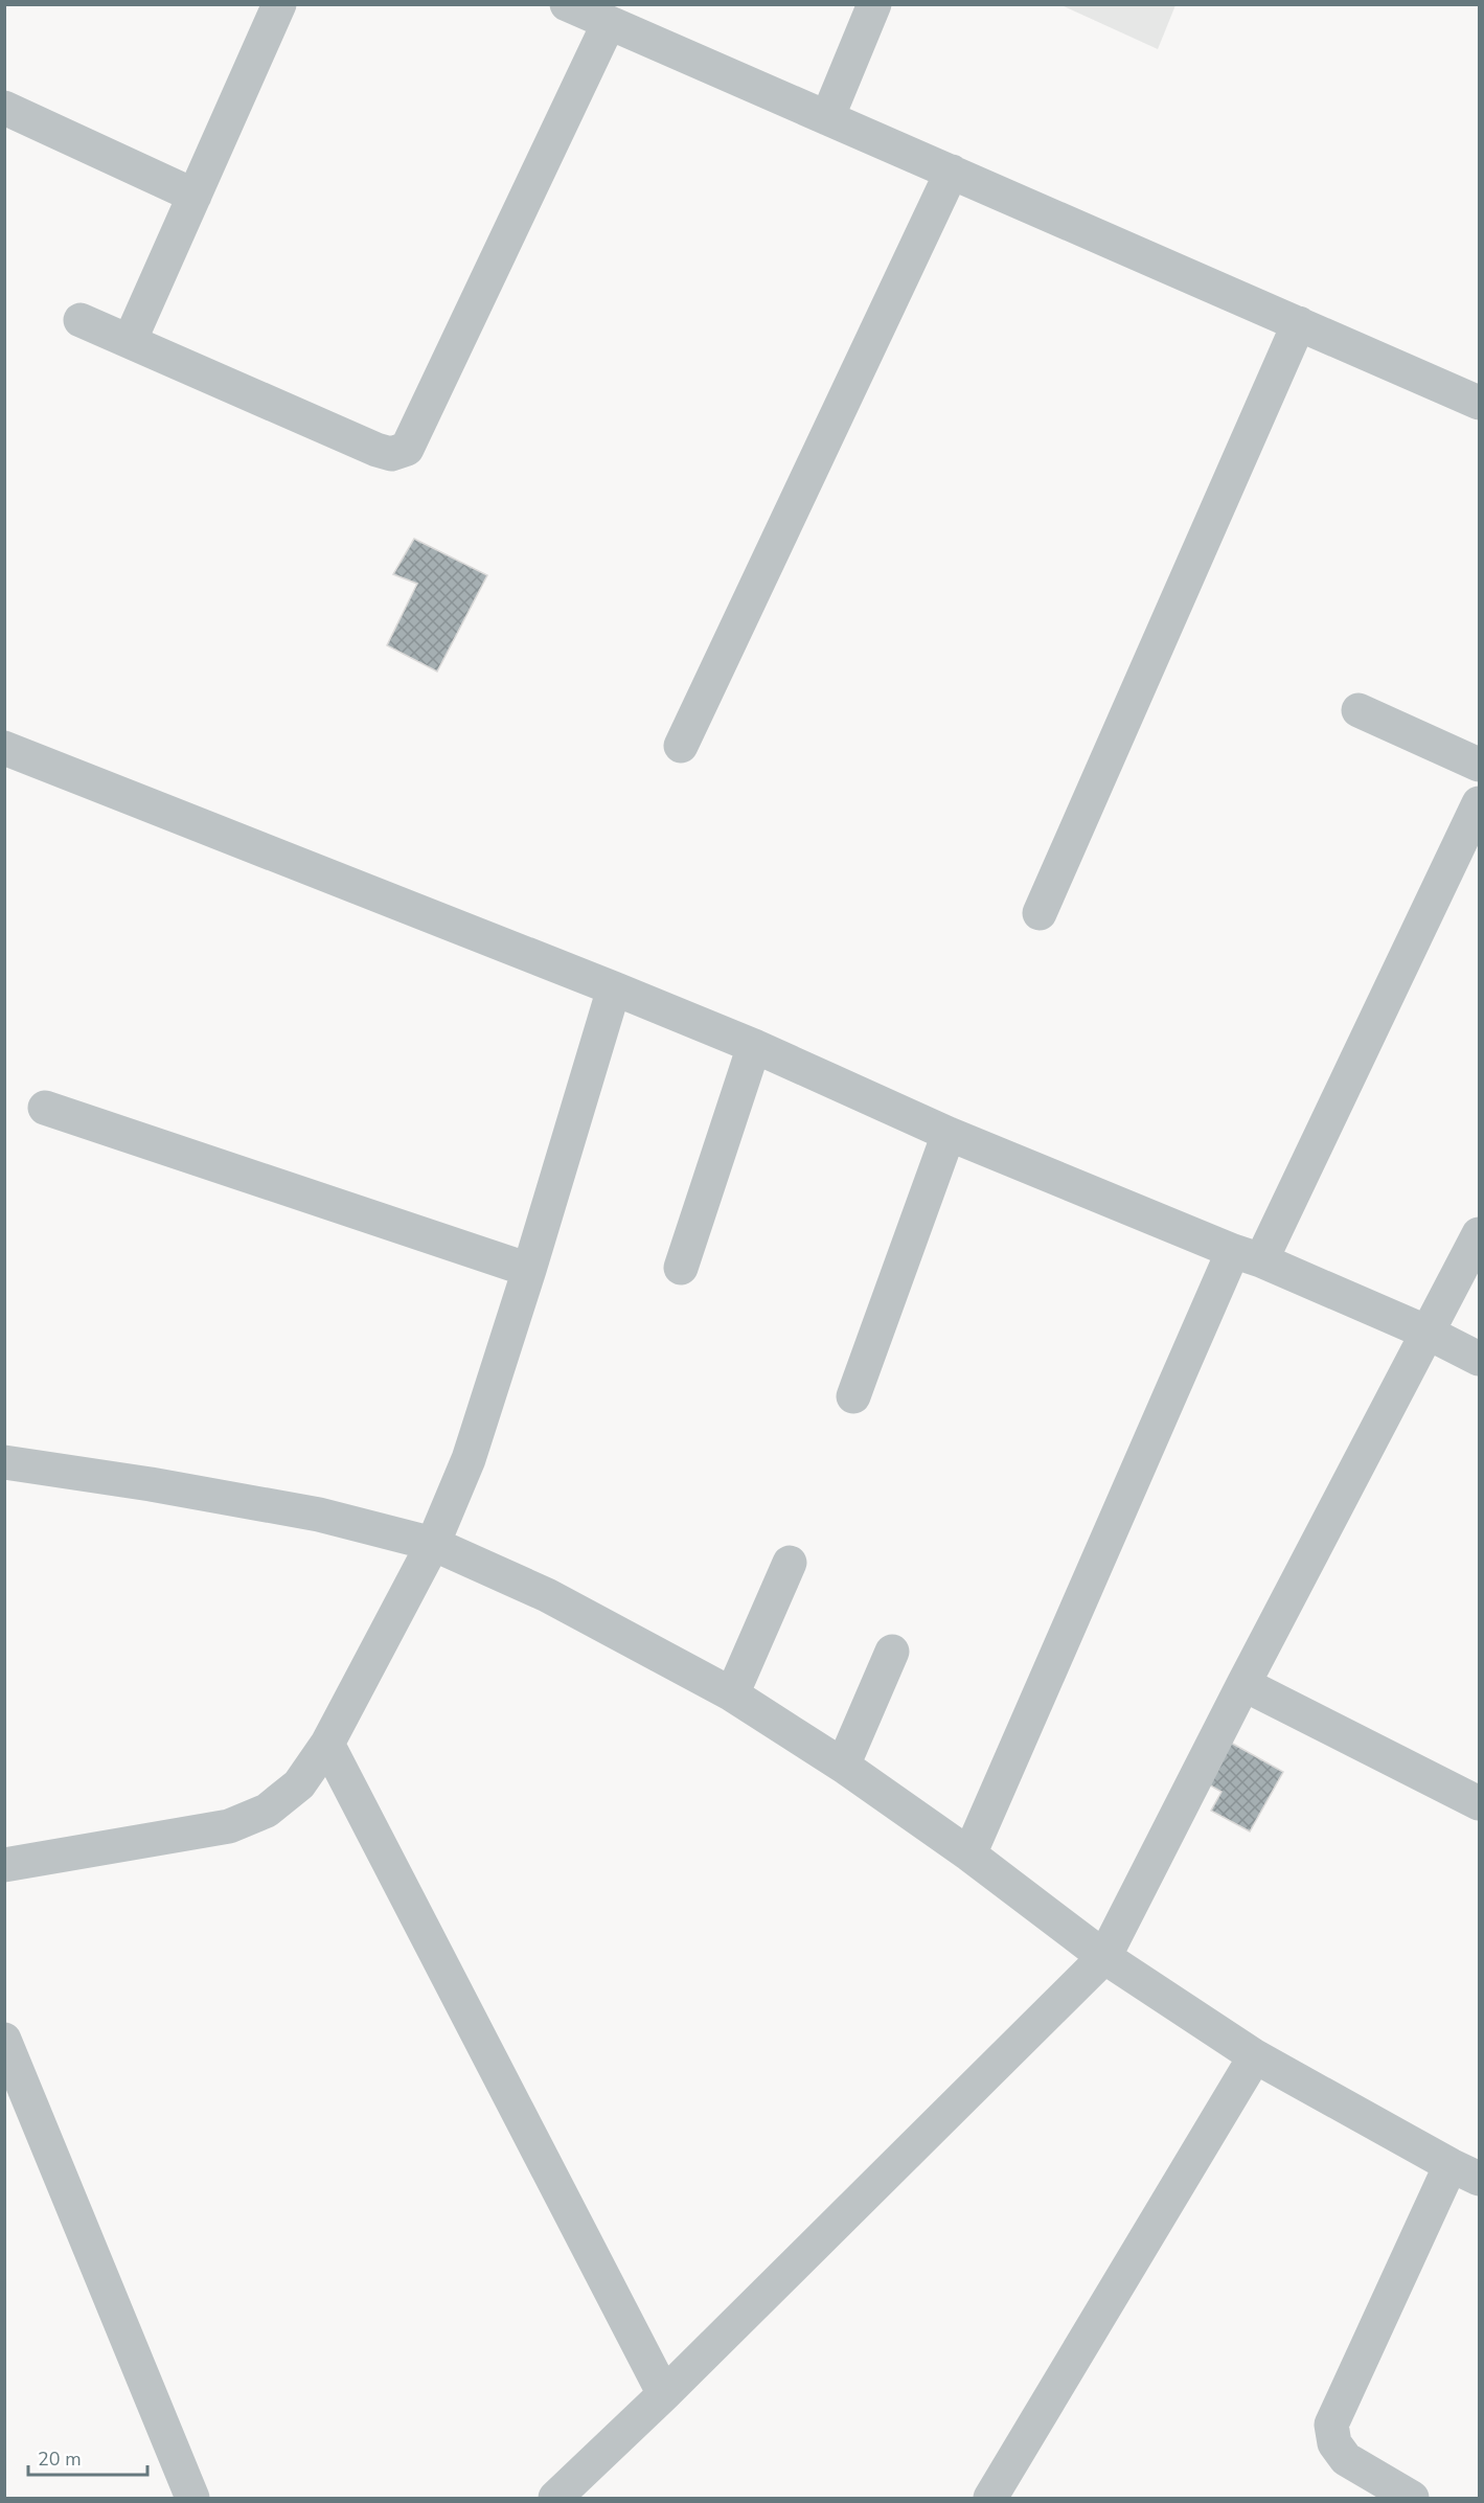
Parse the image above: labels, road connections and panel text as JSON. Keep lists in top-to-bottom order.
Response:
{
  "scale_bar": "20 m"
}
